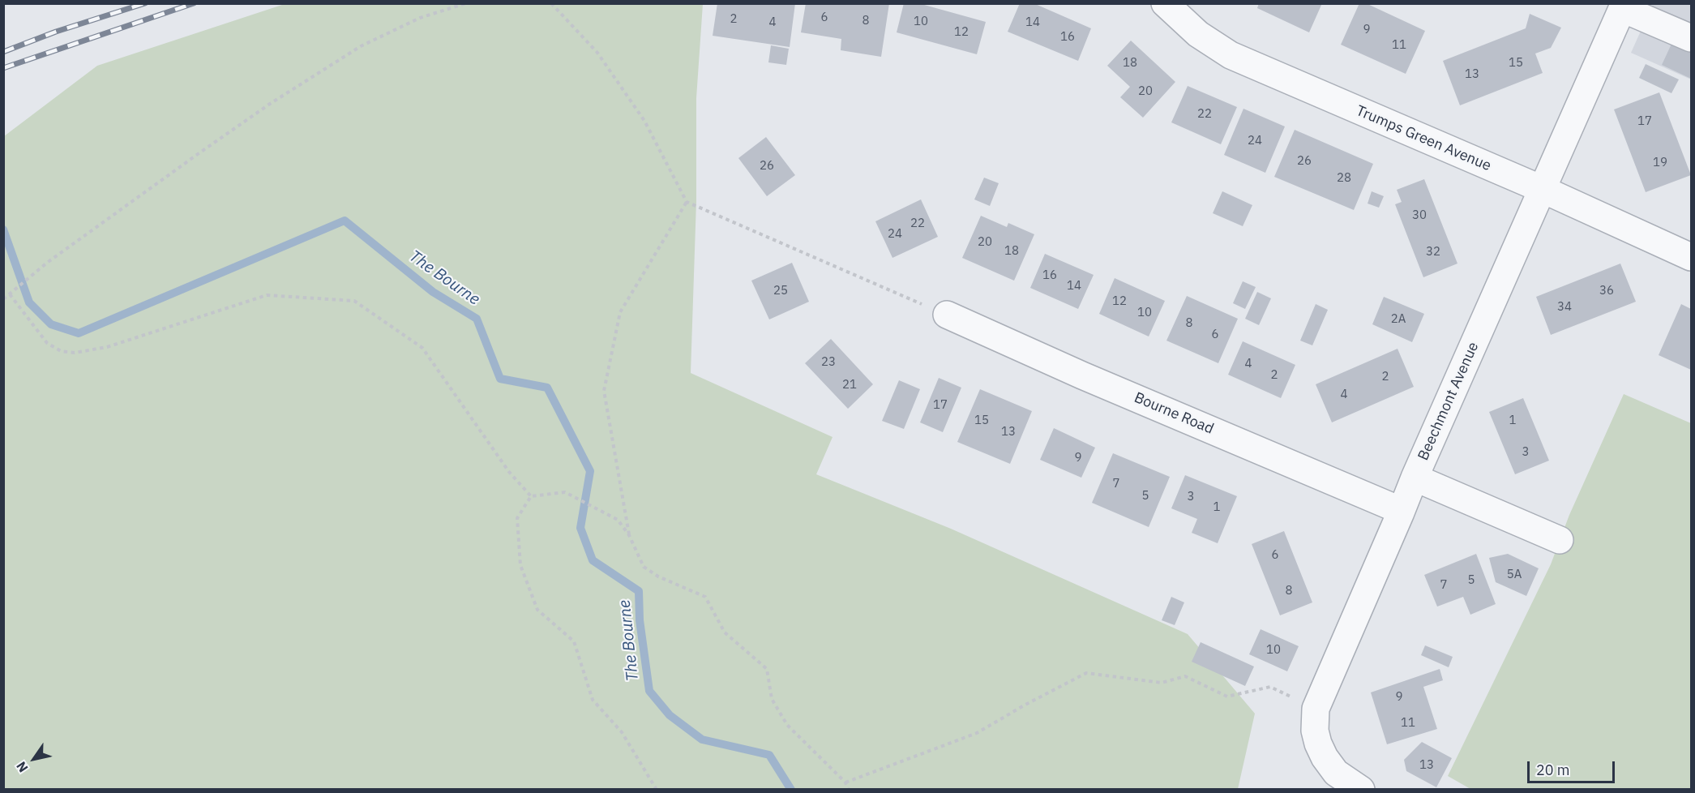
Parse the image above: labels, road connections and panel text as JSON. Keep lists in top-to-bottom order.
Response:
{
  "streets": {
    "street": ["Trumps Green Avenue", "Beechmont Avenue", "Bourne Road"]
  },
  "crossings": [
    ["Trumps Green Avenue", "Beechmont Avenue"],
    ["Beechmont Avenue", "Bourne Road"]
  ],
  "water": ["The Bourne"],
  "house_numbers": [
    "6",
    "2",
    "8",
    "10",
    "4",
    "14",
    "9",
    "12",
    "16",
    "11",
    "18",
    "15",
    "13",
    "20",
    "22",
    "17",
    "24",
    "26",
    "19",
    "26",
    "28",
    "30",
    "22",
    "24",
    "20",
    "18",
    "32",
    "16",
    "14",
    "25",
    "36",
    "12",
    "34",
    "10",
    "2A",
    "8",
    "6",
    "23",
    "4",
    "2",
    "2",
    "21",
    "4",
    "17",
    "15",
    "1",
    "13",
    "3",
    "9",
    "7",
    "5",
    "3",
    "1",
    "6",
    "5A",
    "5",
    "7",
    "8",
    "10",
    "9",
    "11",
    "13"
  ],
  "scale_bar": "20 m",
  "north": "bottom left"
}
